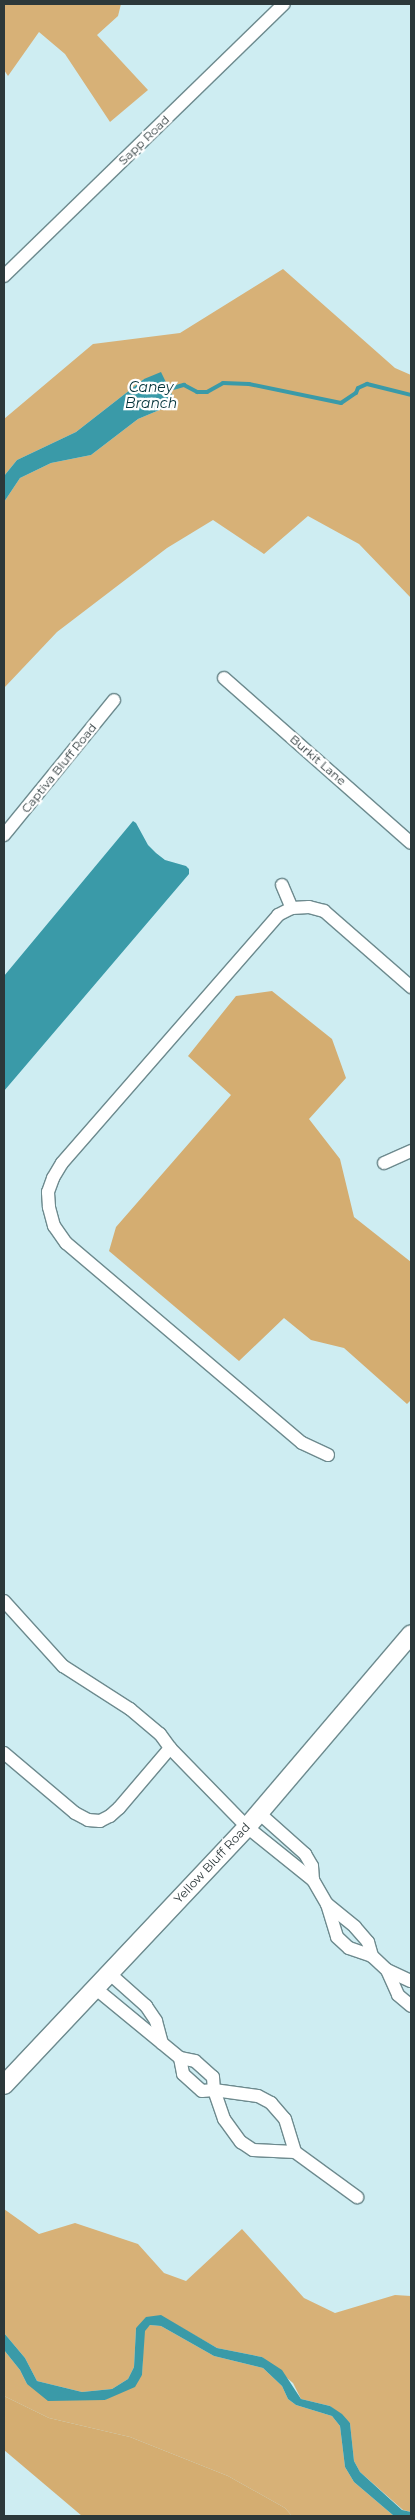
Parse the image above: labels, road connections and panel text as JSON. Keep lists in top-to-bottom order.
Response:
{
  "streets": {
    "street": [
      "Sapp Road",
      "Burkit Lane",
      "Captiva Bluff Road",
      "Yellow Bluff Road"
    ]
  },
  "water": ["Caney Branch"]
}
